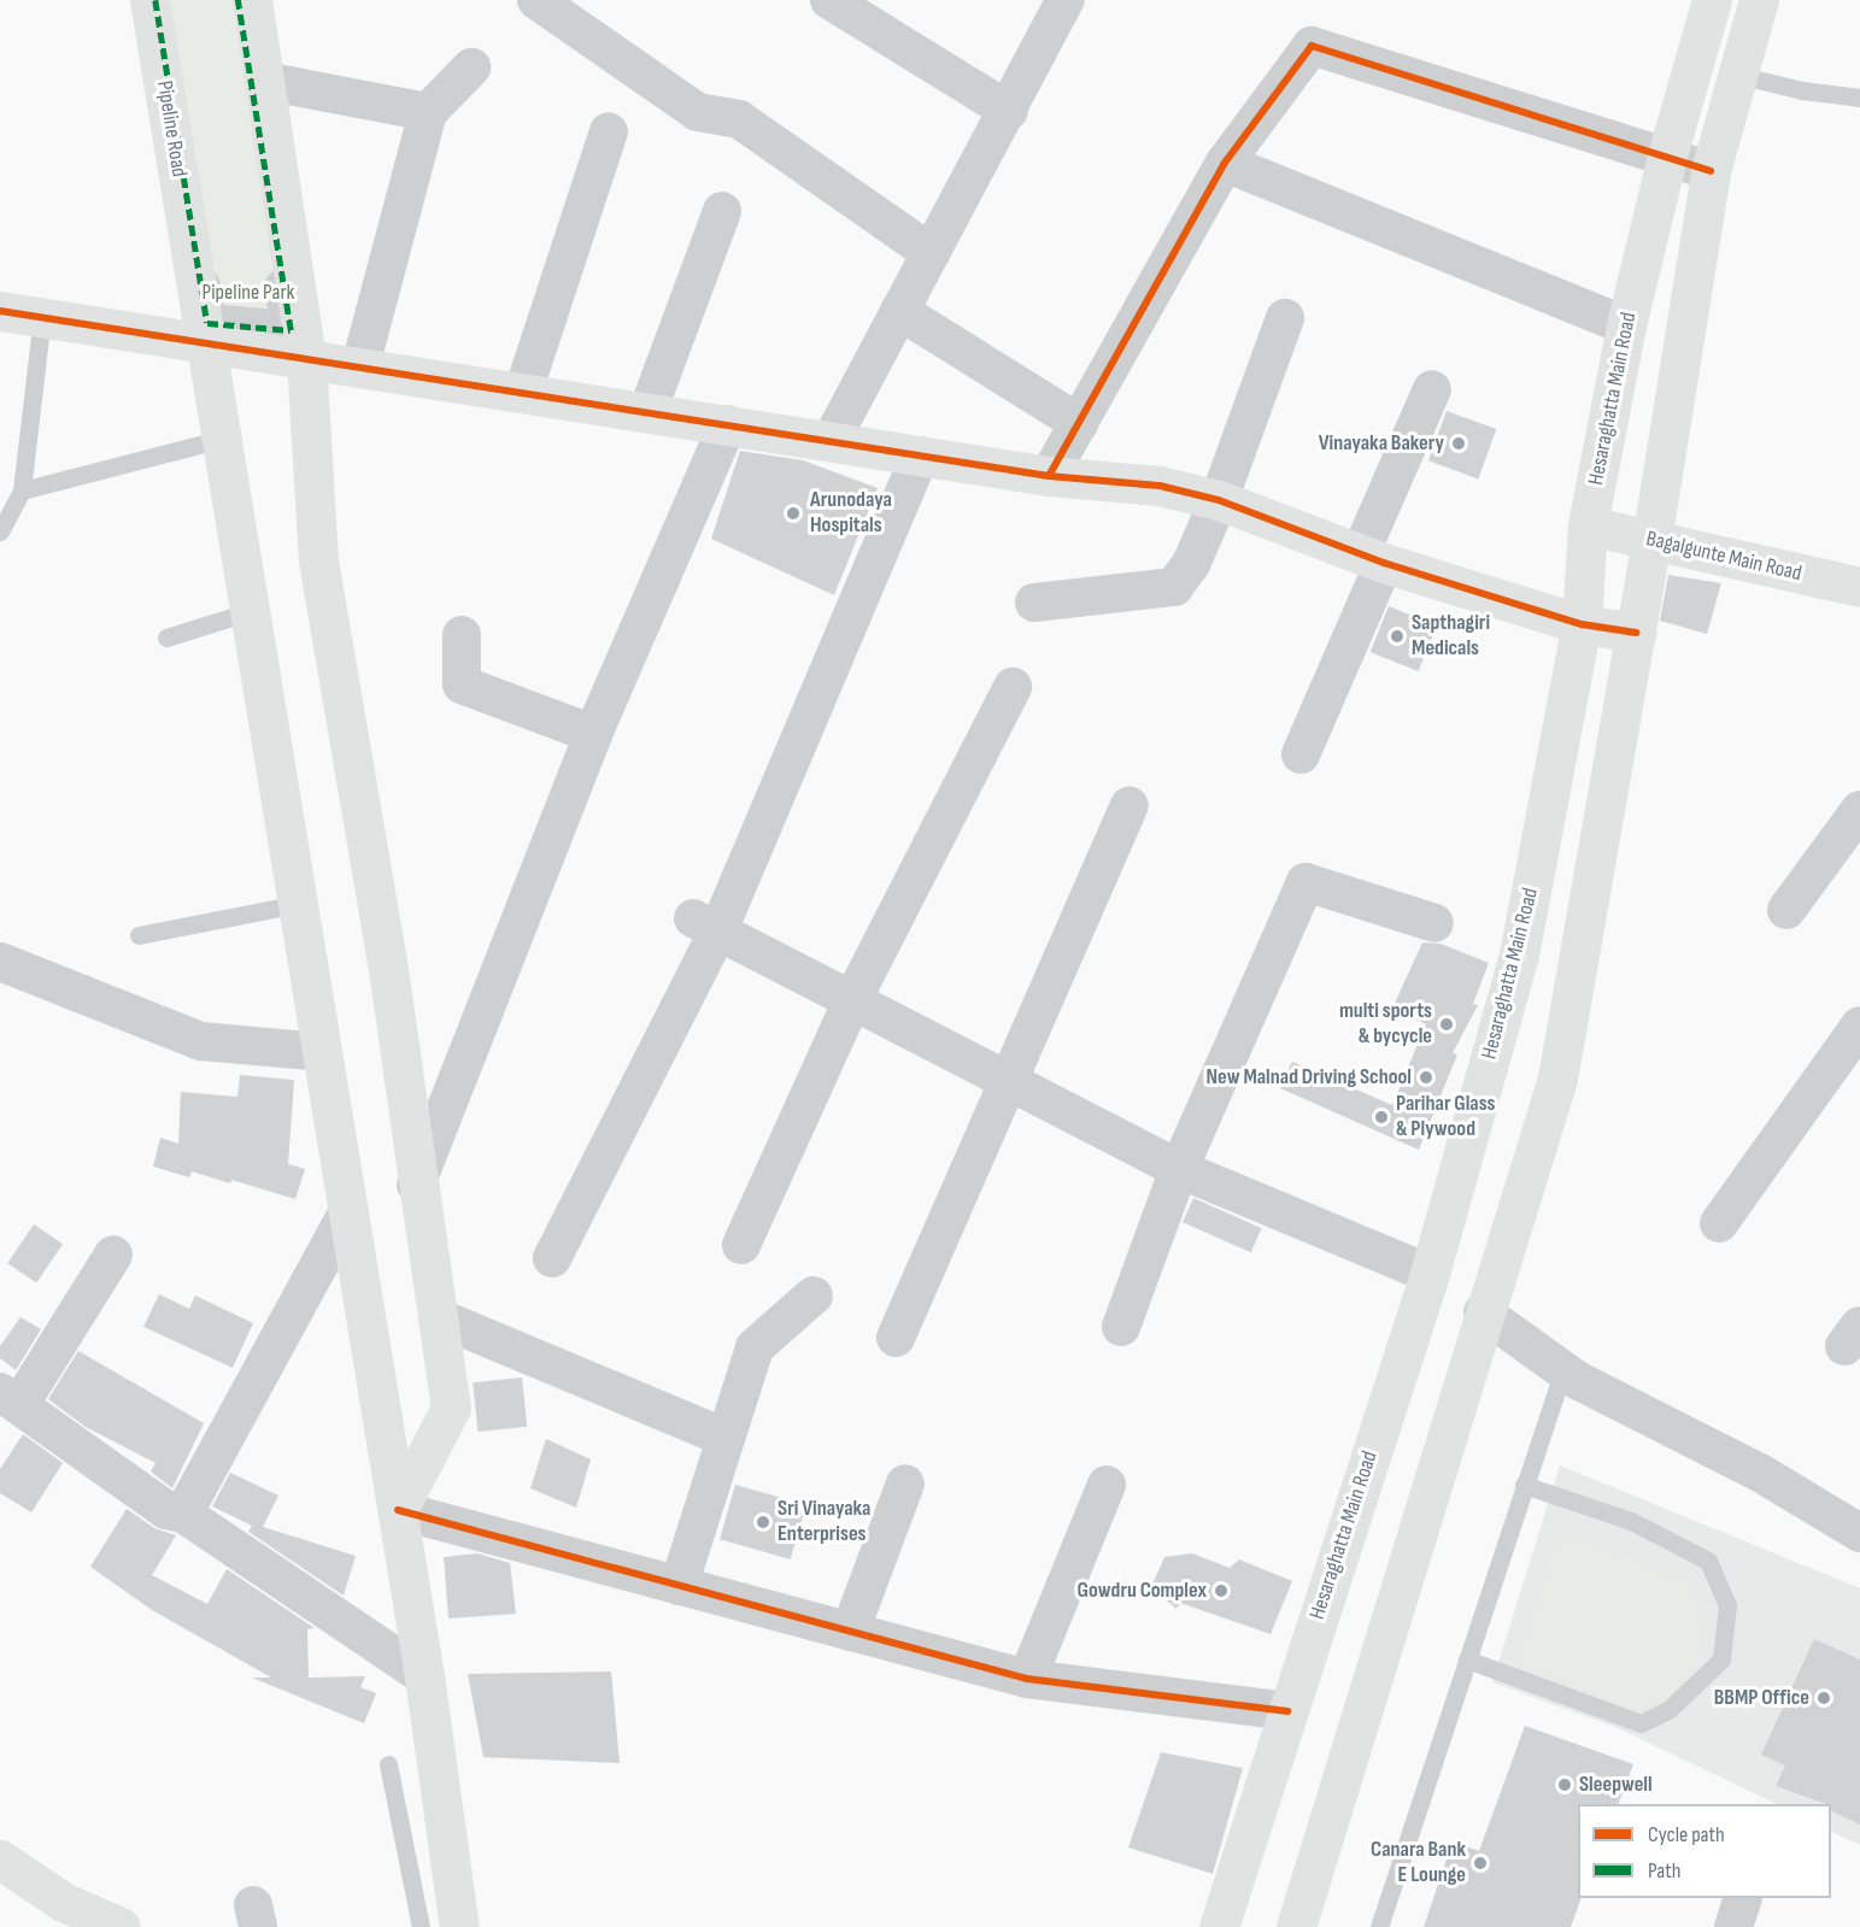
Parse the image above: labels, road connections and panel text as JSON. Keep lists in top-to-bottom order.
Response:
{
  "streets": {
    "main road": ["Pipeline Road", "Hesaraghatta Main Road", "Bagalgunte Main Road"]
  },
  "crossings": [
    ["Hesaraghatta Main Road", "Bagalgunte Main Road"]
  ],
  "parks": ["Pipeline Park"],
  "places": [
    "Vinayaka Bakery",
    "Arunodaya Hospitals",
    "Sapthagiri Medicals",
    "multi sports & bycycle",
    "New Malnad Driving School",
    "Parihar Glass & Plywood",
    "Sri Vinayaka Enterprises",
    "Gowdru Complex",
    "BBMP Office",
    "Sleepwell",
    "Canara Bank E Lounge"
  ],
  "legend": ["Cycle path", "Path"]
}
